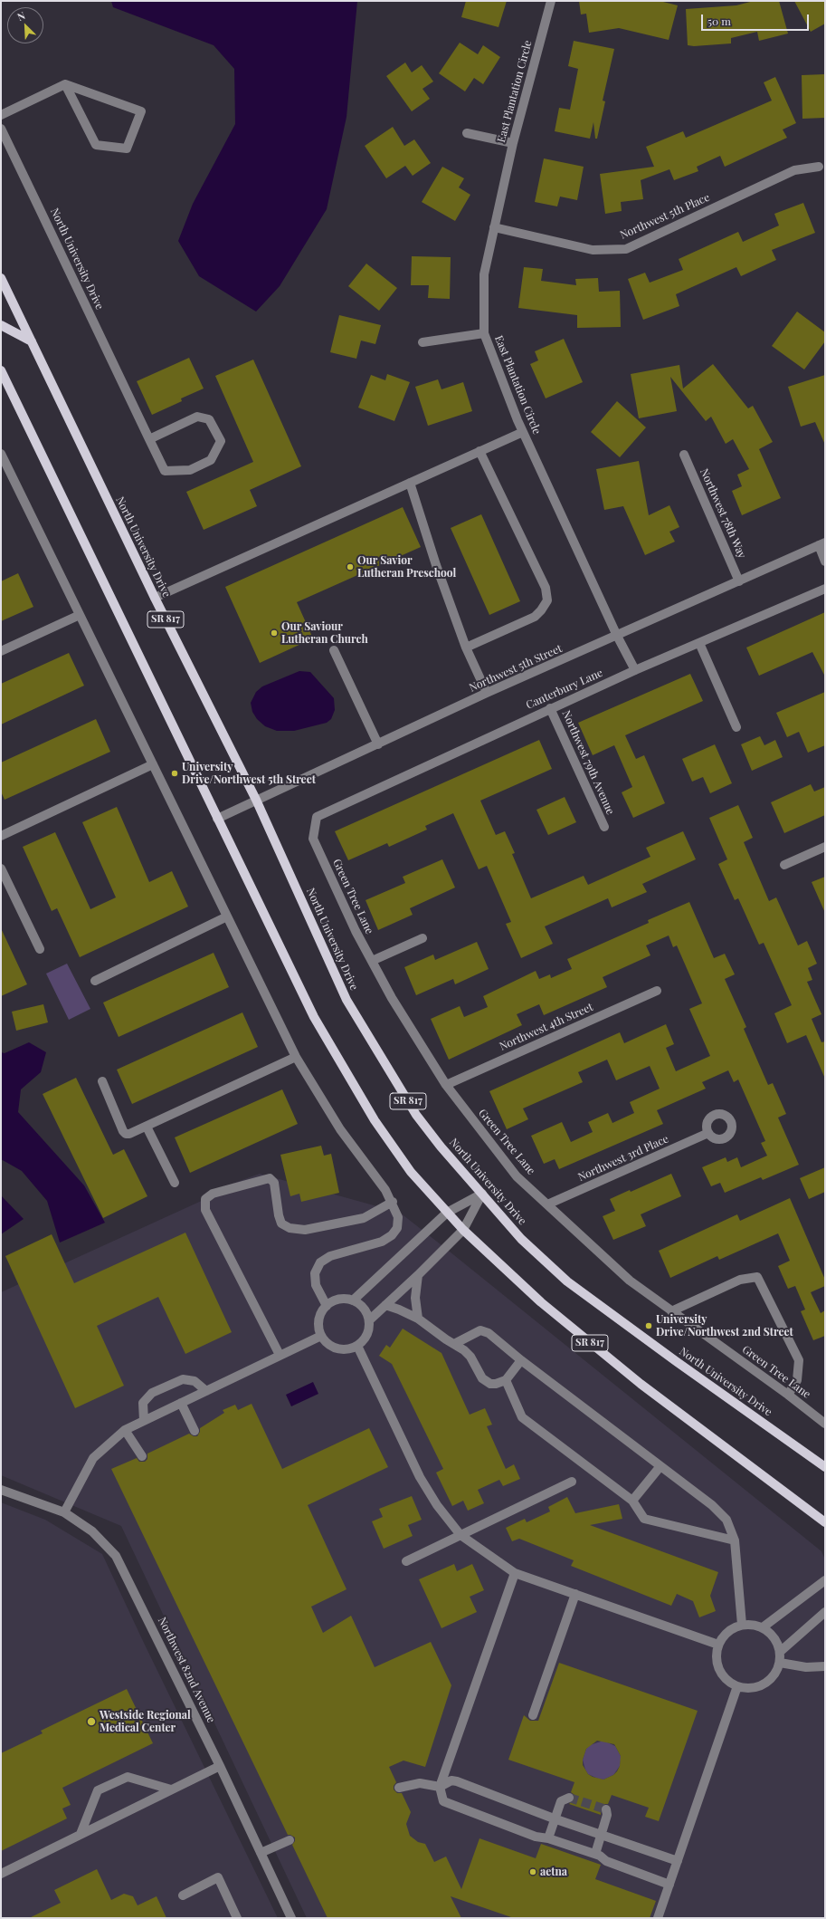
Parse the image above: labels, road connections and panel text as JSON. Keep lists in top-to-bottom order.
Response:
{
  "streets": {
    "main road": ["North University Drive", "SR 817"],
    "street": [
      "East Plantation Circle",
      "Northwest 5th Place",
      "Northwest 78th Way",
      "Northwest 5th Street",
      "Canterbury Lane",
      "Northwest 79th Avenue",
      "Green Tree Lane",
      "Northwest 4th Street",
      "Northwest 3rd Place",
      "Northwest 82nd Avenue"
    ]
  },
  "crossings": [
    ["East Plantation Circle", "Northwest 5th Place"],
    ["East Plantation Circle", "Northwest 5th Street"],
    ["East Plantation Circle", "Canterbury Lane"],
    ["North University Drive", "Northwest 5th Street"],
    ["Northwest 78th Way", "Northwest 5th Street"],
    ["SR 817", "Northwest 5th Street"],
    ["Canterbury Lane", "Northwest 79th Avenue"],
    ["Canterbury Lane", "Green Tree Lane"],
    ["Green Tree Lane", "Northwest 4th Street"],
    ["Green Tree Lane", "Northwest 3rd Place"]
  ],
  "places": [
    "Our Savior Lutheran Preschool",
    "Our Saviour Lutheran Church",
    "University Drive/Northwest 5th Street",
    "University Drive/Northwest 2nd Street",
    "Westside Regional Medical Center",
    "aetna"
  ],
  "scale_bar": "50 m",
  "north": "top left"
}
